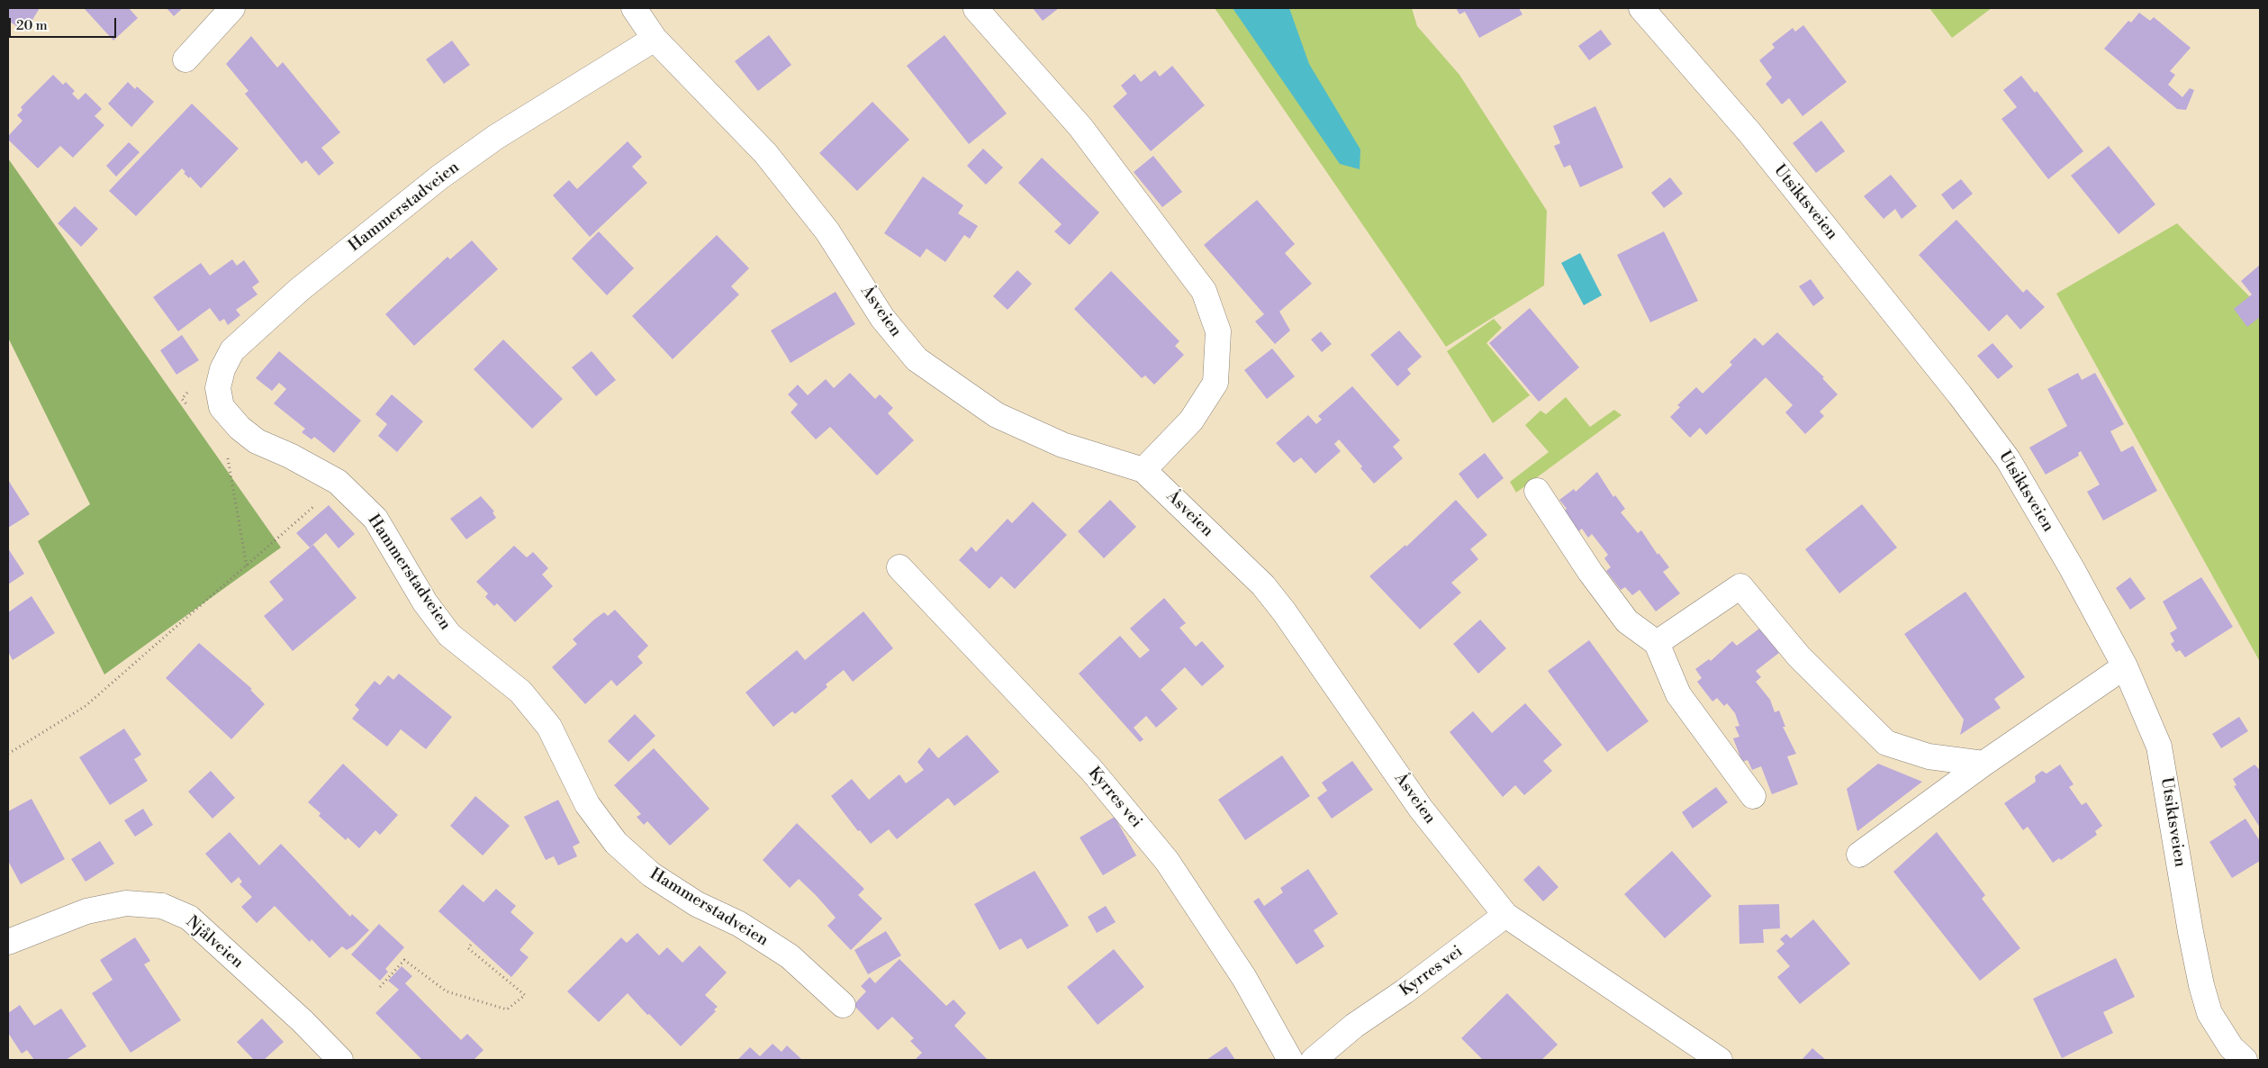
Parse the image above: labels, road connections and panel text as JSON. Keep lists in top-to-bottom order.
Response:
{
  "streets": {
    "street": [
      "Utsiktsveien",
      "Hammerstadveien",
      "Åsveien",
      "Kyrres vei",
      "Njålveien"
    ]
  },
  "crossings": [
    ["Hammerstadveien", "Åsveien"],
    ["Åsveien", "Kyrres vei"]
  ],
  "scale_bar": "20 m"
}
